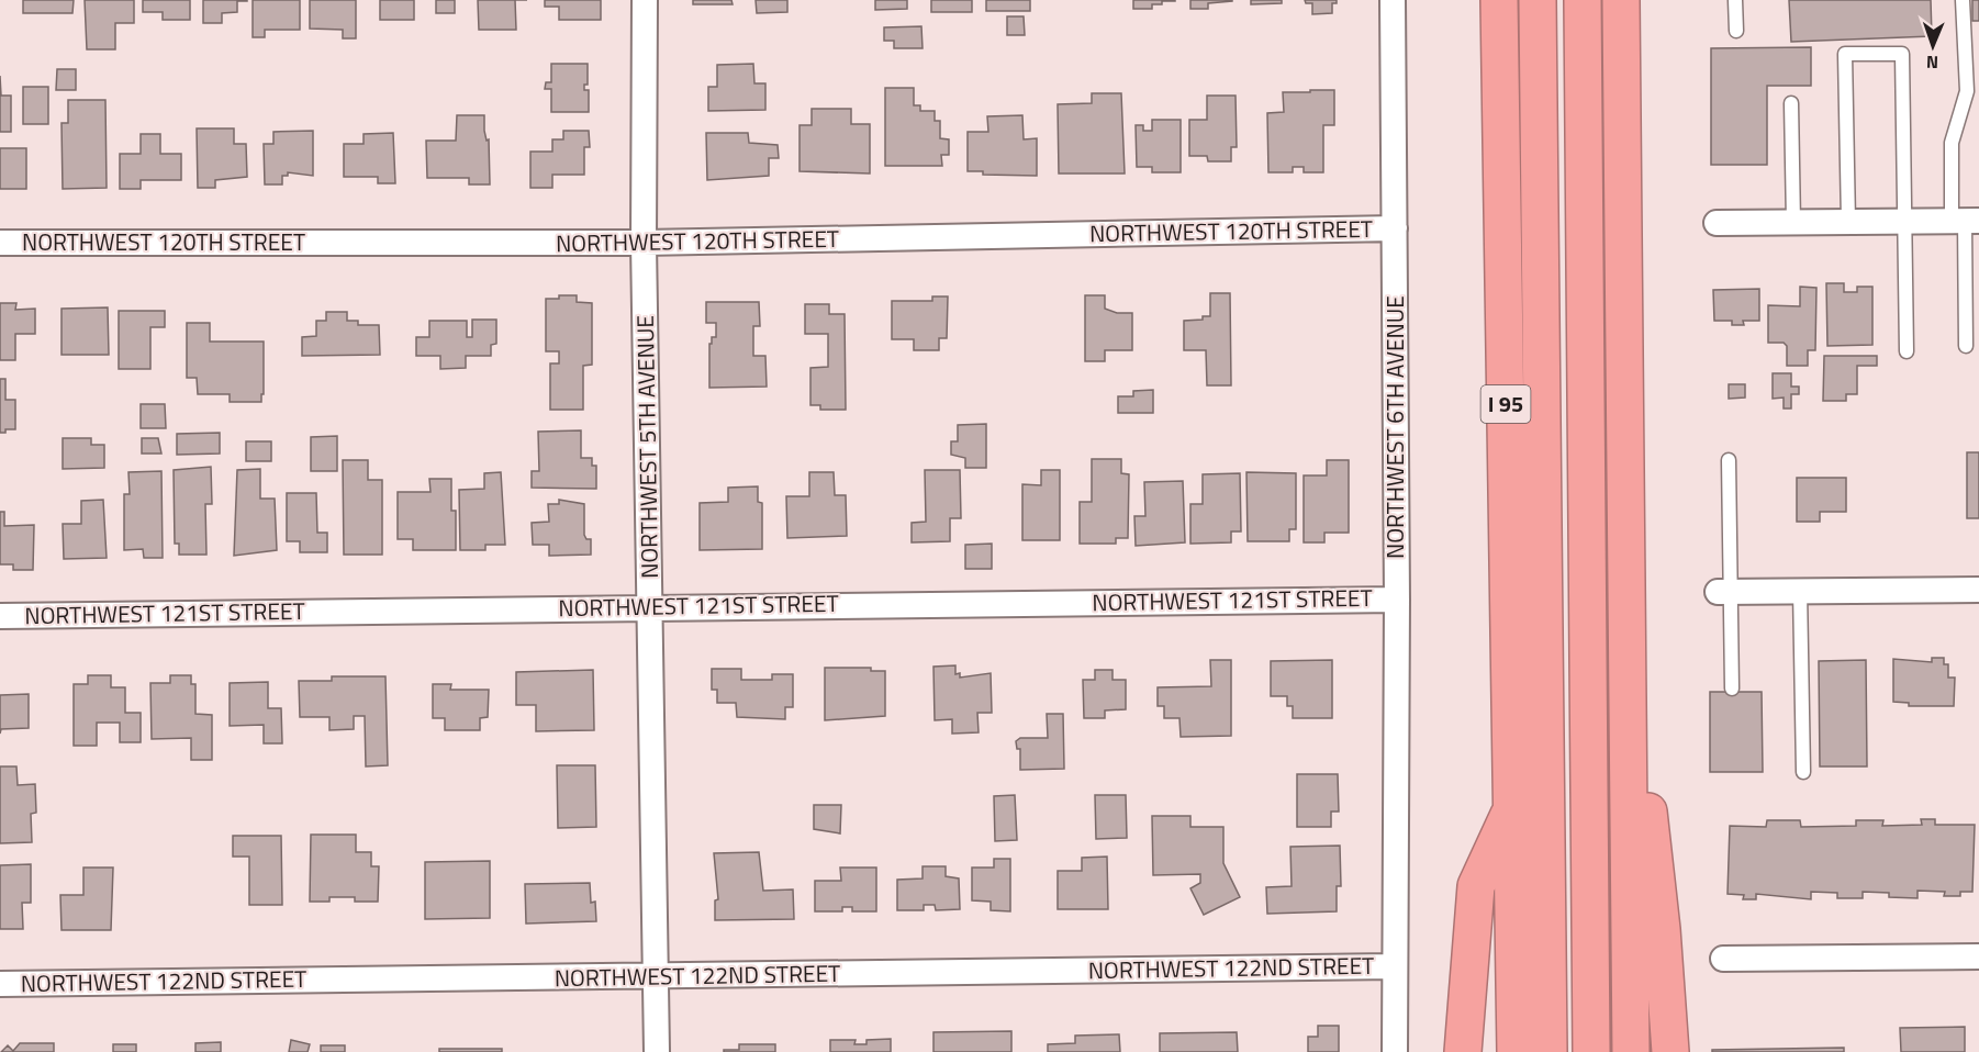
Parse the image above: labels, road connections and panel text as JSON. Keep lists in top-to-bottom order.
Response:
{
  "streets": {
    "highway": ["I 95"],
    "street": [
      "NORTHWEST 120TH STREET",
      "NORTHWEST 6TH AVENUE",
      "NORTHWEST 5TH AVENUE",
      "NORTHWEST 121ST STREET",
      "NORTHWEST 122ND STREET"
    ]
  },
  "crossings": [
    ["NORTHWEST 120TH STREET", "NORTHWEST 6TH AVENUE"],
    ["NORTHWEST 120TH STREET", "NORTHWEST 5TH AVENUE"],
    ["NORTHWEST 6TH AVENUE", "NORTHWEST 121ST STREET"],
    ["NORTHWEST 6TH AVENUE", "NORTHWEST 122ND STREET"],
    ["NORTHWEST 5TH AVENUE", "NORTHWEST 121ST STREET"],
    ["NORTHWEST 5TH AVENUE", "NORTHWEST 122ND STREET"]
  ],
  "north": "bottom"
}
